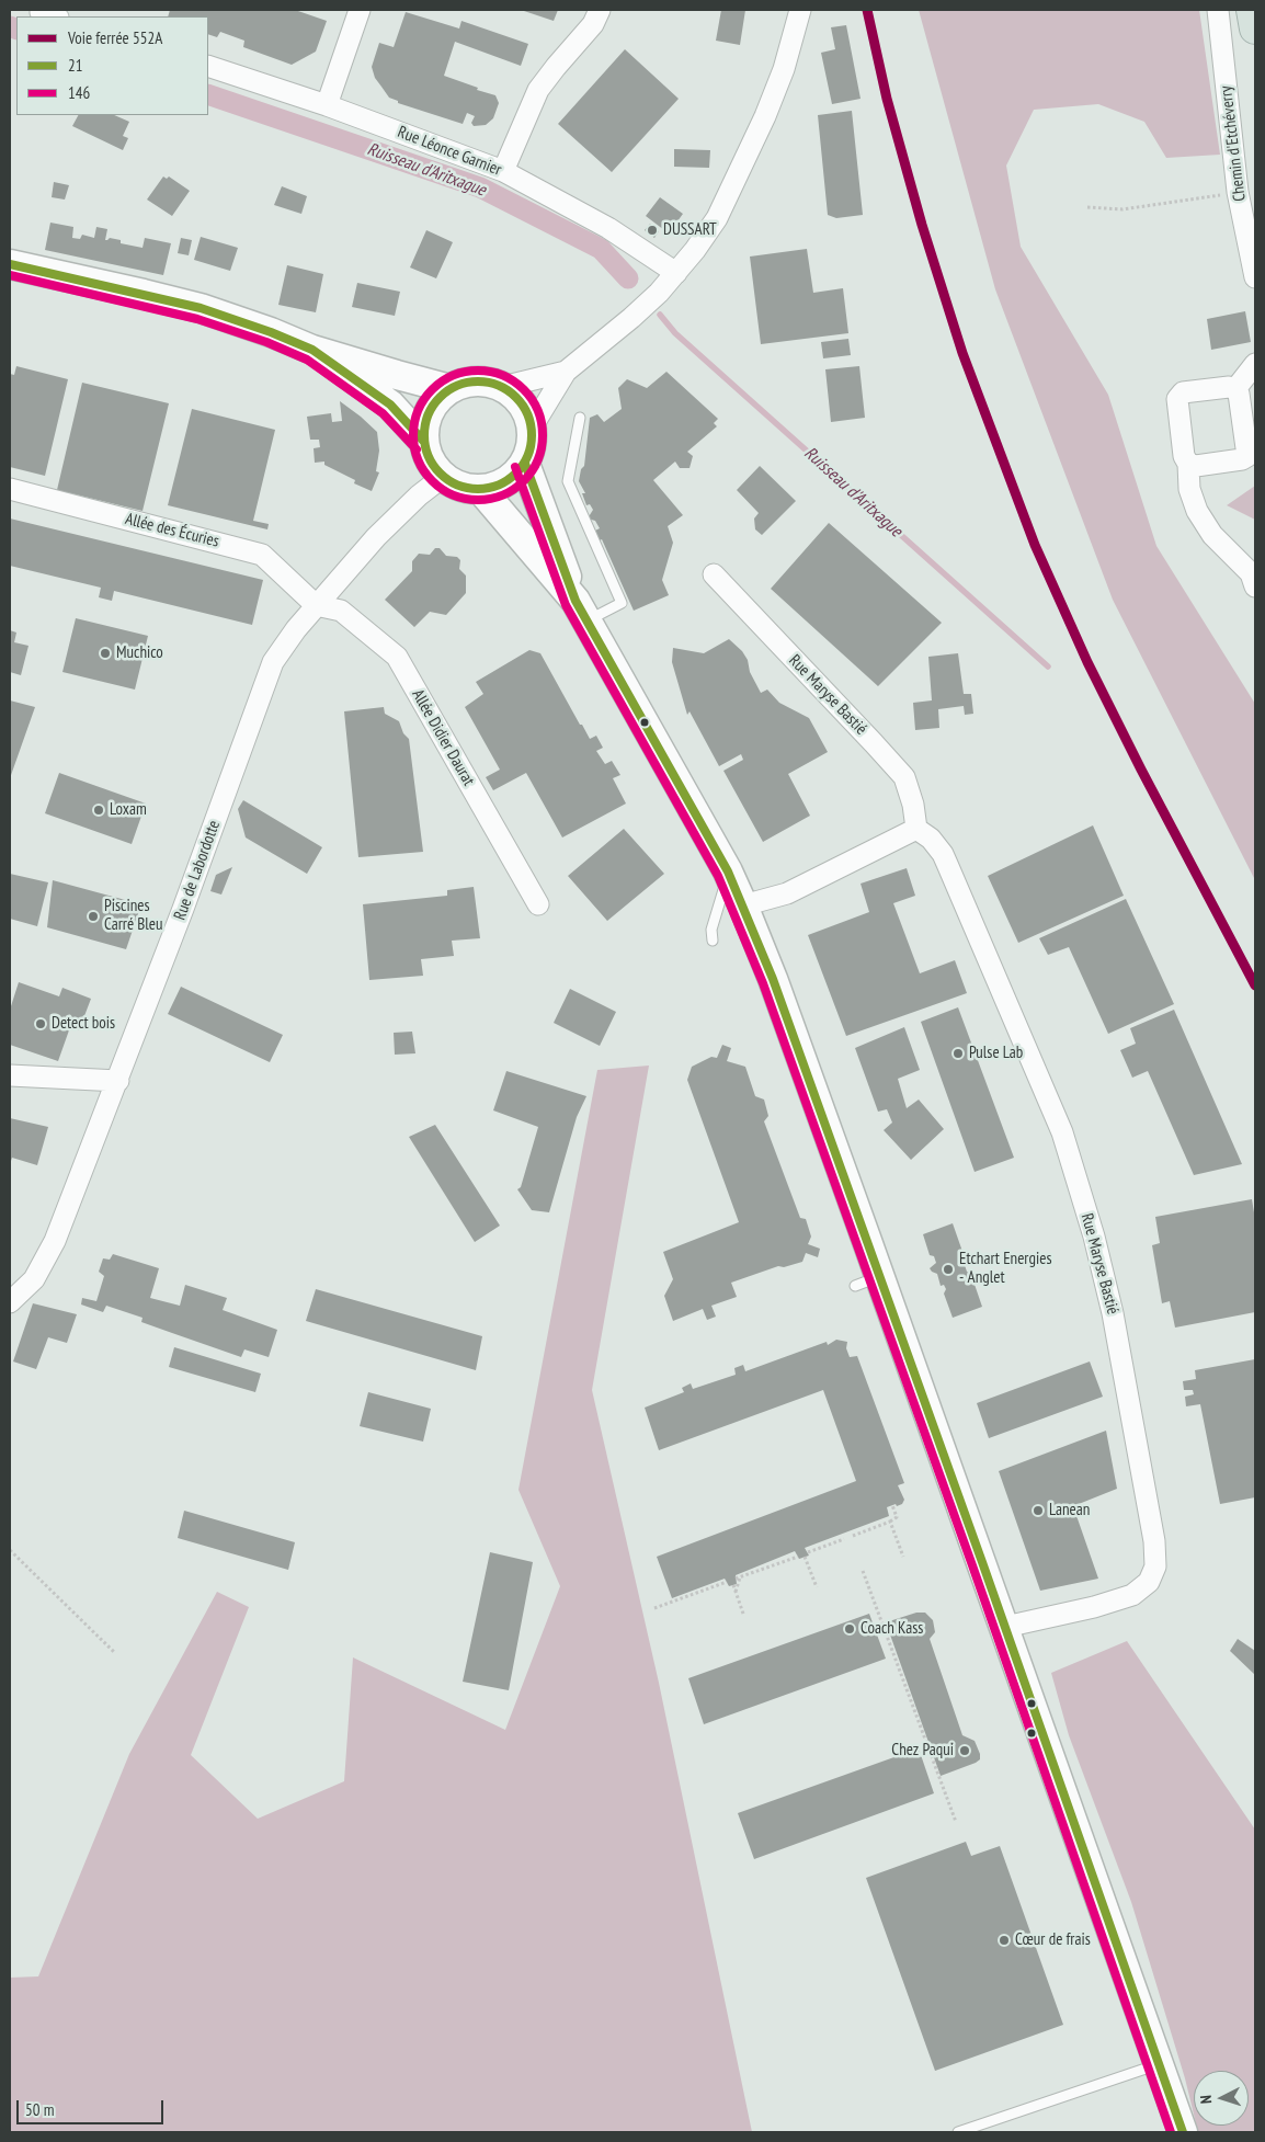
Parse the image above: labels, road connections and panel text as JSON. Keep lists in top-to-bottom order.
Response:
{
  "streets": {
    "street": [
      "Chemin d'Etchéverry",
      "Rue Léonce Garnier",
      "Allée des Écuries",
      "Rue Maryse Bastié",
      "Allée Didier Daurat",
      "Rue de Labordotte"
    ]
  },
  "crossings": [
    ["Allée des Écuries", "Allée Didier Daurat"],
    ["Allée des Écuries", "Rue de Labordotte"],
    ["Allée Didier Daurat", "Rue de Labordotte"]
  ],
  "water": ["Ruisseau d'Aritxague"],
  "places": [
    "DUSSART",
    "Muchico",
    "Loxam",
    "Piscines Carré Bleu",
    "Detect bois",
    "Pulse Lab",
    "Etchart Energies - Anglet",
    "Lanean",
    "Coach Kass",
    "Chez Paqui",
    "Cœur de frais"
  ],
  "lines": ["rail line 552A", "transit line 21", "transit line 146"],
  "legend": ["Voie ferrée 552A", "21", "146"],
  "scale_bar": "50 m",
  "north": "left"
}
